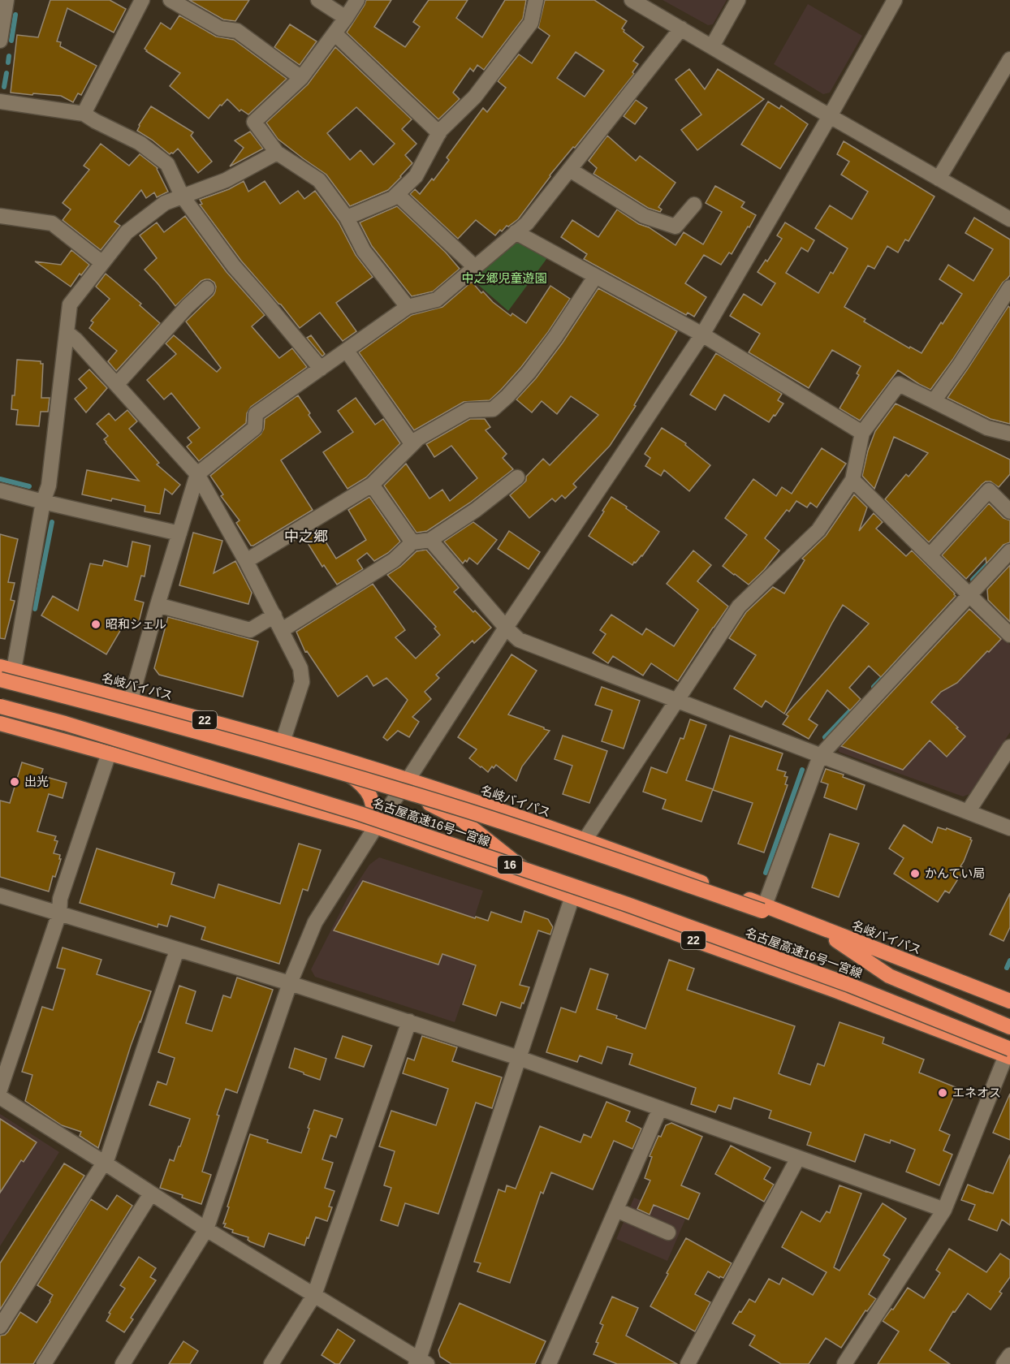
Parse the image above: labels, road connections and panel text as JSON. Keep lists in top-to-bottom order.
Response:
{
  "streets": {
    "highway": [
      "名岐バイパス",
      "22",
      "名古屋高速16号一宮線",
      "16"
    ]
  },
  "crossings": [
    ["名岐バイパス", "名古屋高速16号一宮線"],
    ["22", "名古屋高速16号一宮線"]
  ],
  "districts": ["中之郷"],
  "parks": ["中之郷児童遊園"],
  "places": [
    "昭和シェル",
    "出光",
    "かんてい局",
    "エネオス"
  ]
}
